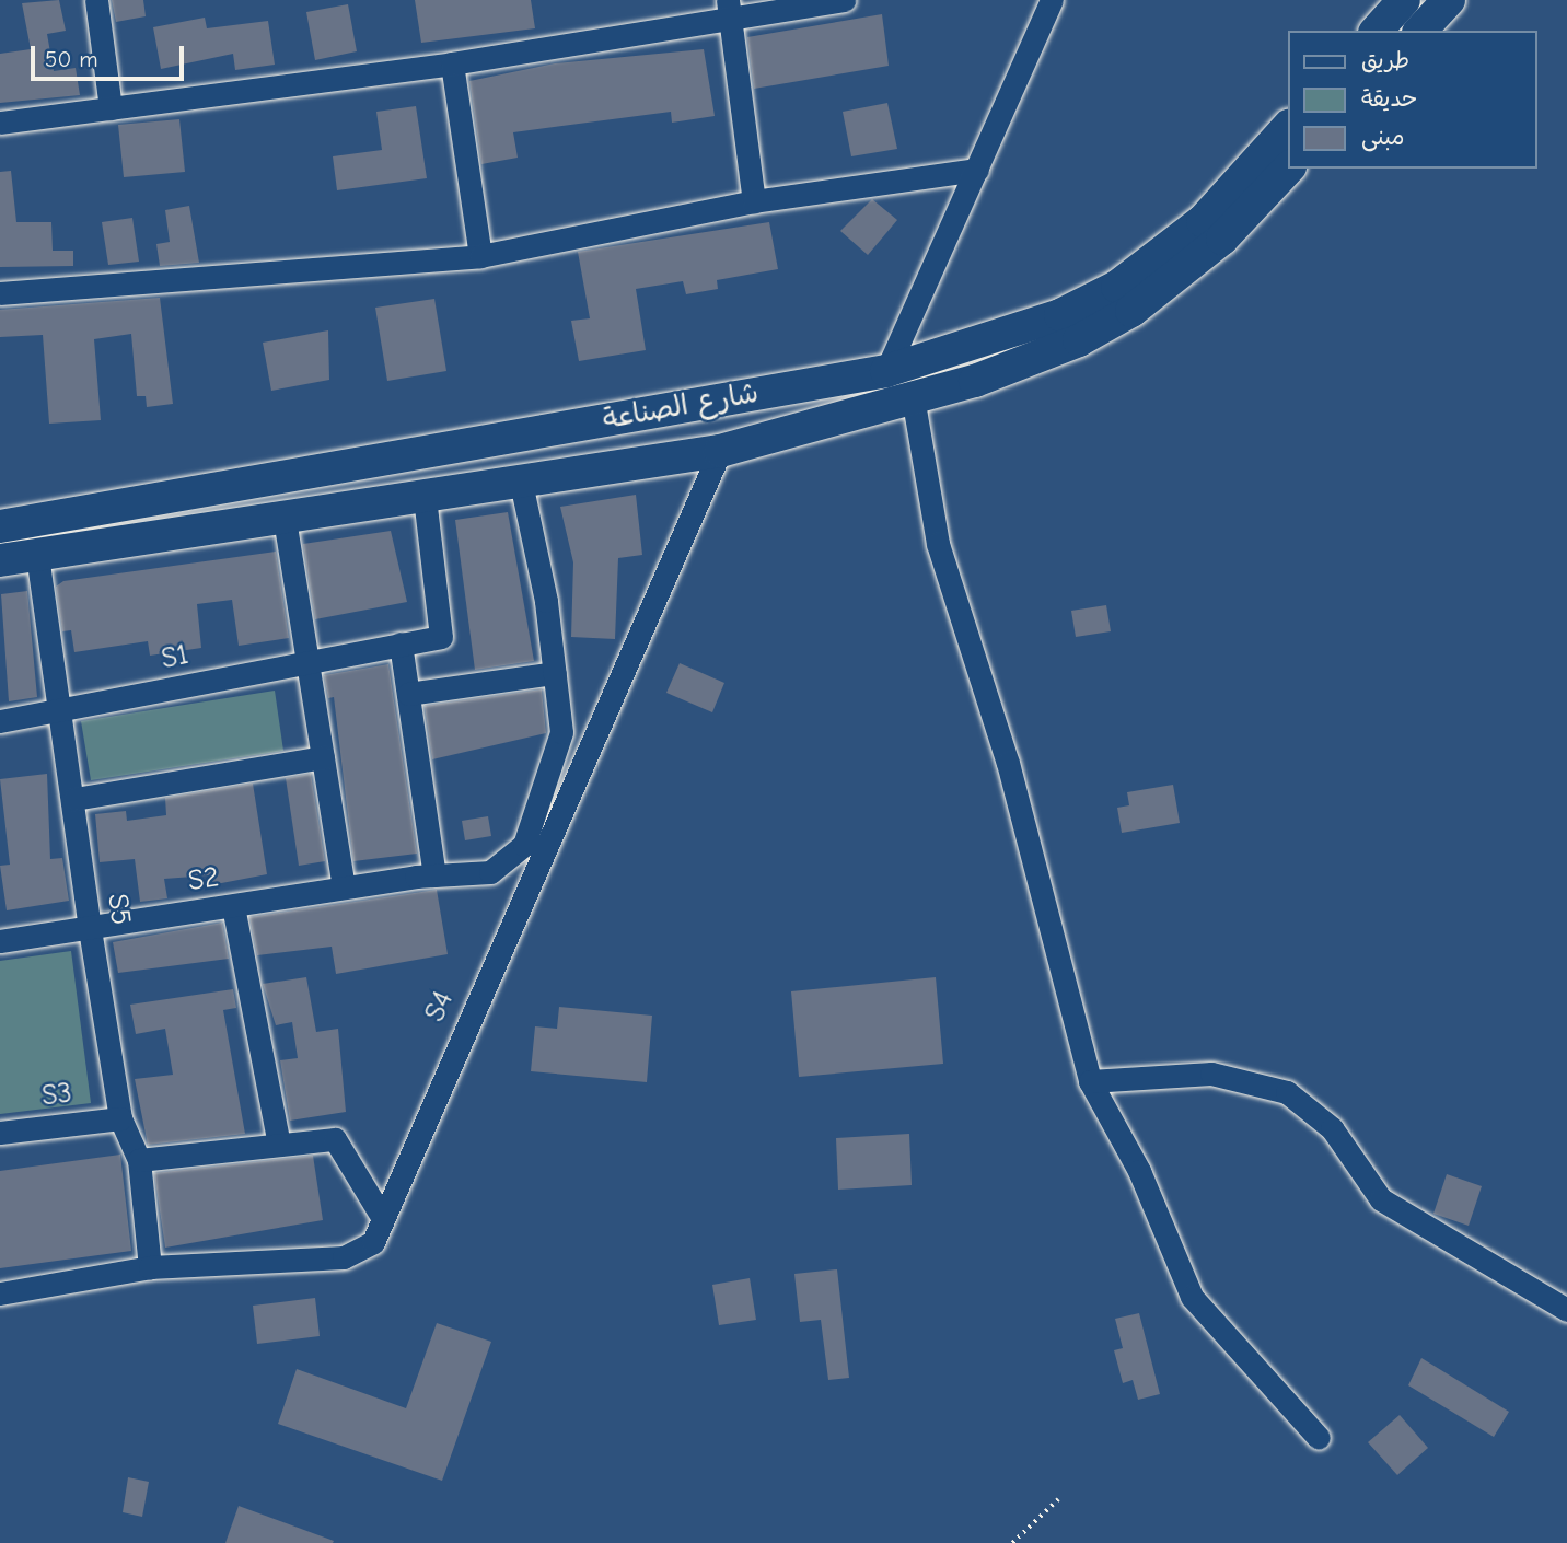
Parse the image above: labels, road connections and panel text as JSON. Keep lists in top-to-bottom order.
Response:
{
  "streets": {
    "main road": ["شارع الصناعة"],
    "street": [
      "S1",
      "S2",
      "S5",
      "S4",
      "S3"
    ]
  },
  "crossings": [
    ["شارع الصناعة", "S1"],
    ["شارع الصناعة", "S2"],
    ["شارع الصناعة", "S5"],
    ["شارع الصناعة", "S4"],
    ["S1", "S5"],
    ["S2", "S5"],
    ["S5", "S4"],
    ["S5", "S3"]
  ],
  "legend": ["طريق", "حديقة", "مبنى"],
  "scale_bar": "50 m"
}
